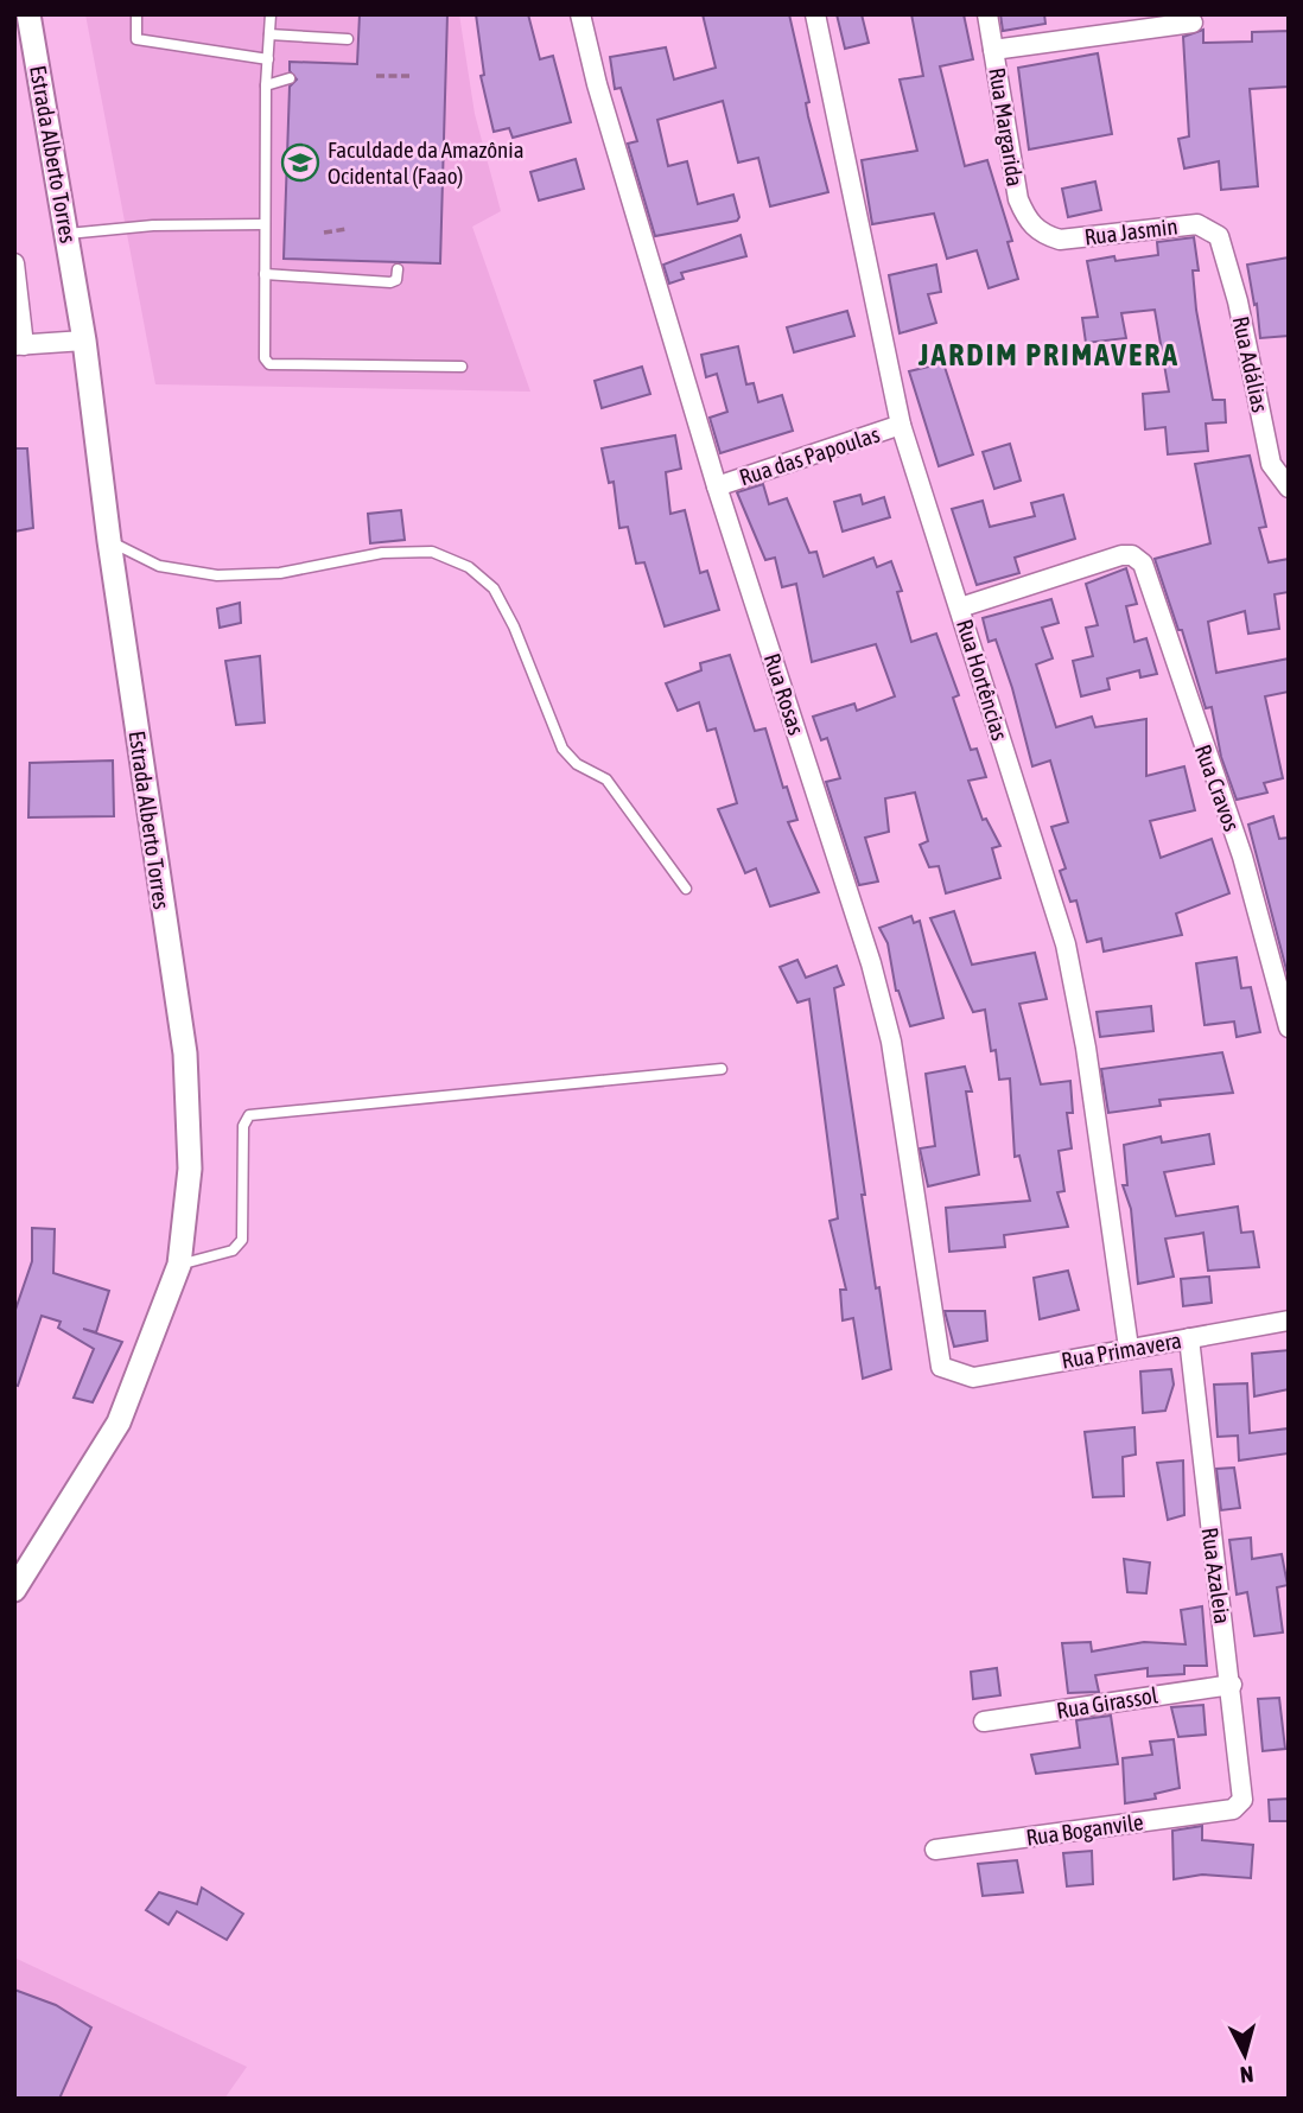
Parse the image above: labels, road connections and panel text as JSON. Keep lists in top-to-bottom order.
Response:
{
  "streets": {
    "street": [
      "Rua Margarida",
      "Estrada Alberto Torres",
      "Rua Jasmin",
      "Rua Adálias",
      "Rua das Papoulas",
      "Rua Hortências",
      "Rua Rosas",
      "Rua Cravos",
      "Rua Primavera",
      "Rua Azaleia",
      "Rua Girassol",
      "Rua Boganvile"
    ]
  },
  "crossings": [
    ["Rua Margarida", "Rua Jasmin"],
    ["Rua Jasmin", "Rua Adálias"],
    ["Rua das Papoulas", "Rua Hortências"],
    ["Rua das Papoulas", "Rua Rosas"],
    ["Rua Hortências", "Rua Cravos"],
    ["Rua Hortências", "Rua Primavera"],
    ["Rua Rosas", "Rua Primavera"],
    ["Rua Primavera", "Rua Azaleia"],
    ["Rua Azaleia", "Rua Girassol"],
    ["Rua Azaleia", "Rua Boganvile"]
  ],
  "districts": ["JARDIM PRIMAVERA"],
  "places": {
    "school or university": ["Faculdade da Amazônia Ocidental (Faao)"]
  },
  "north": "bottom"
}
